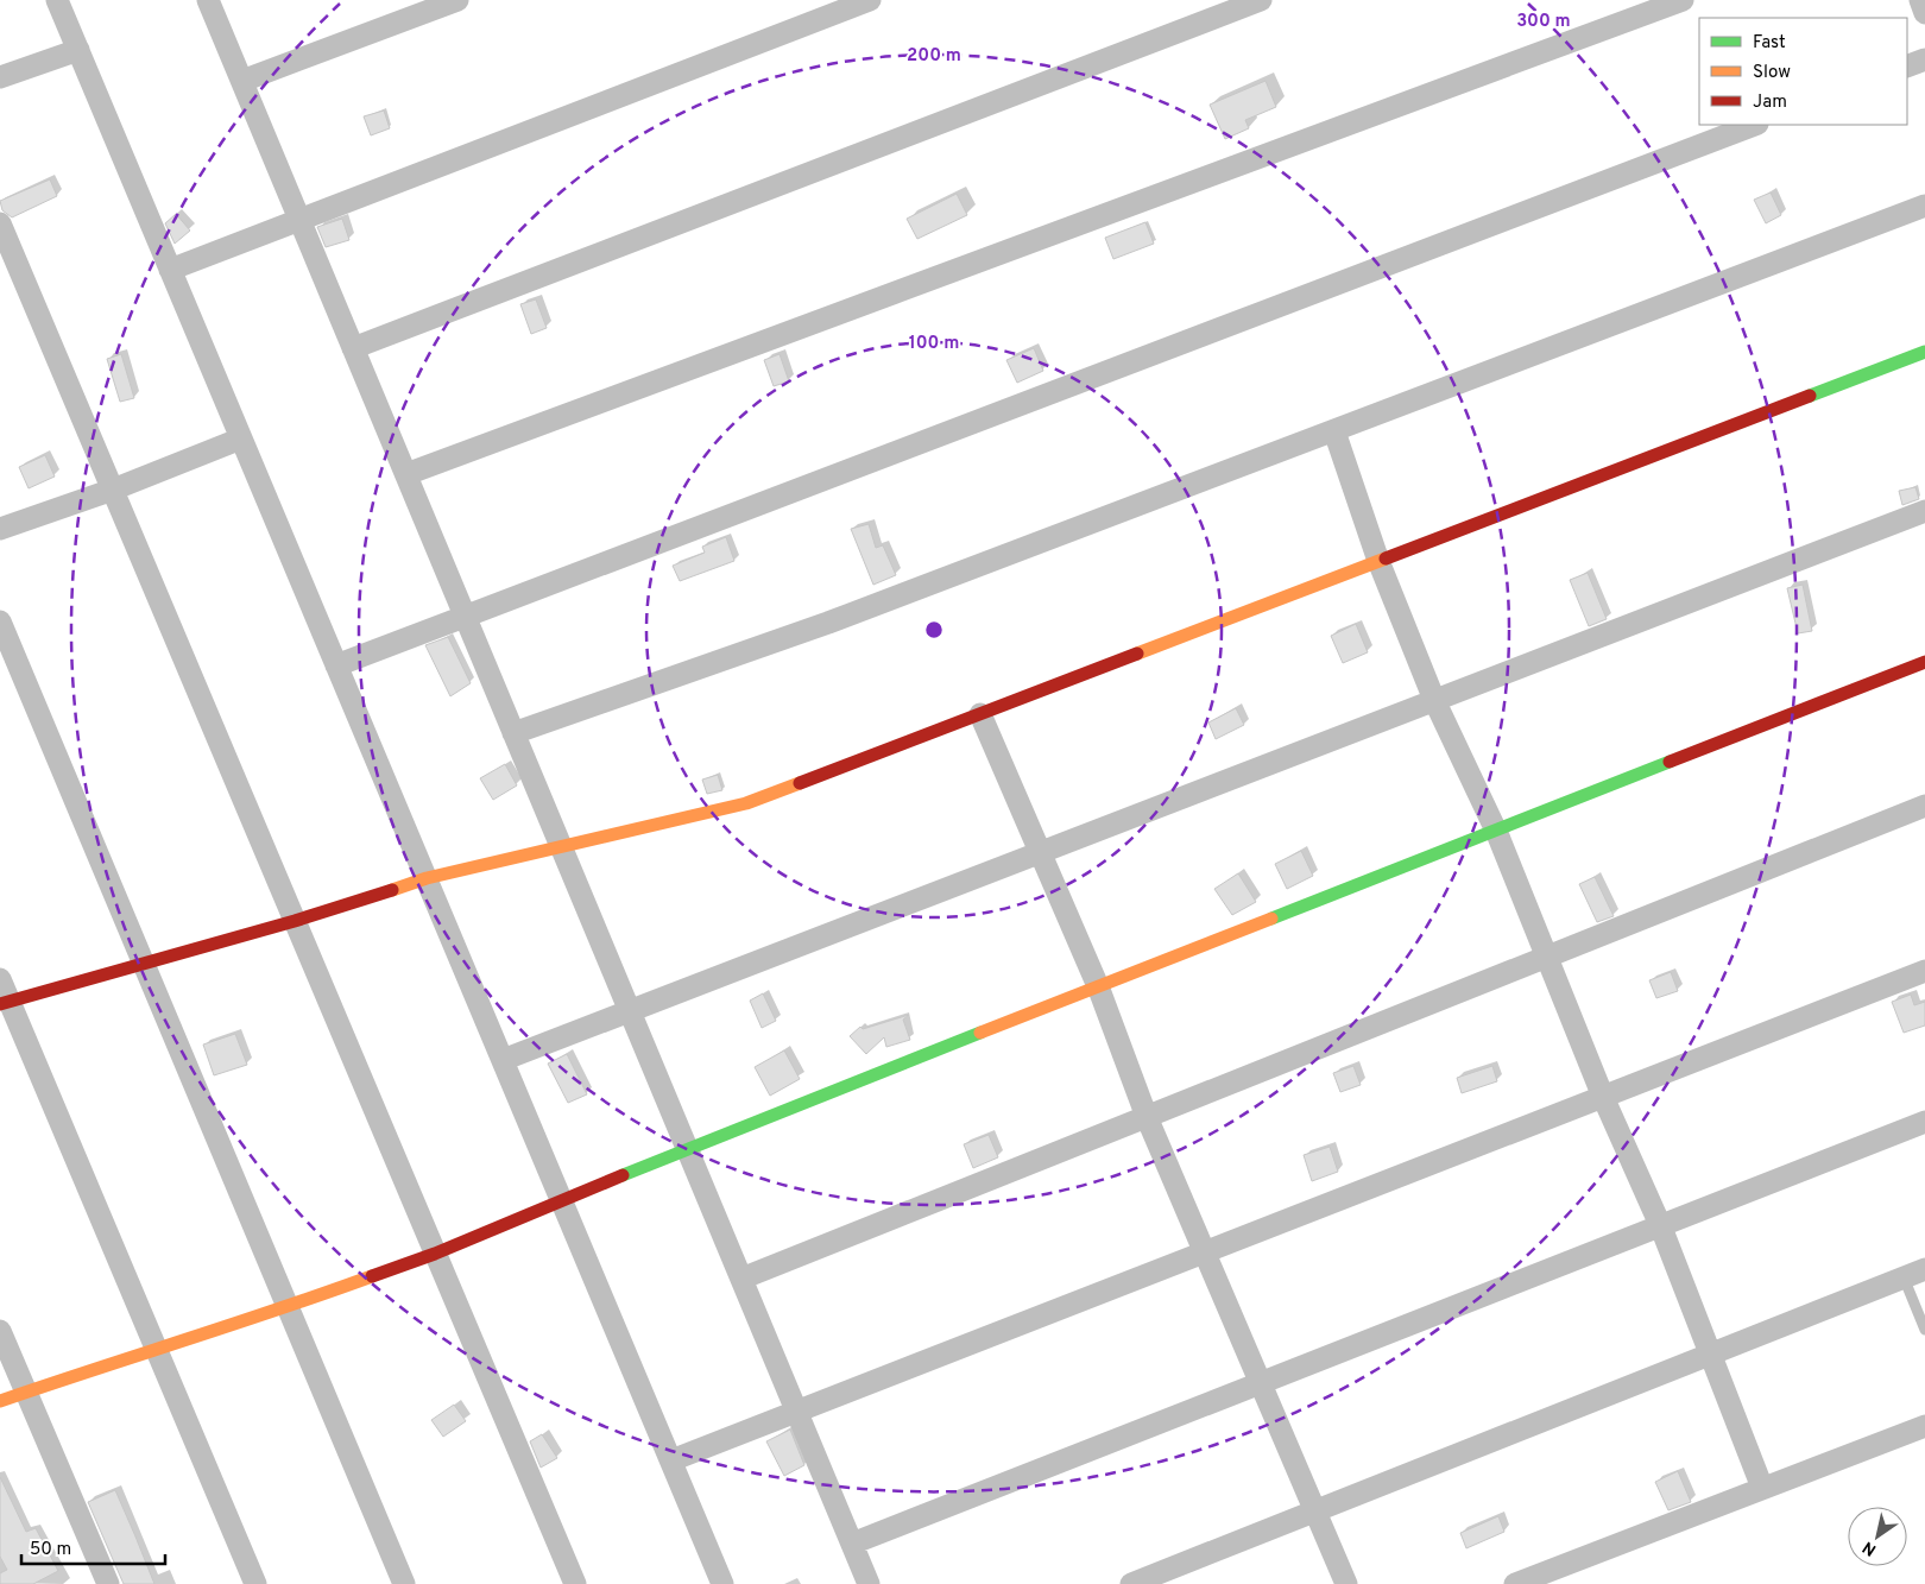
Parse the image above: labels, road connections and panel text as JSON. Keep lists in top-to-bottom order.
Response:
{
  "legend": ["Fast", "Slow", "Jam"],
  "scale_bar": "50 m",
  "north": "bottom left",
  "rings": ["300 m", "200 m", "100 m"]
}
